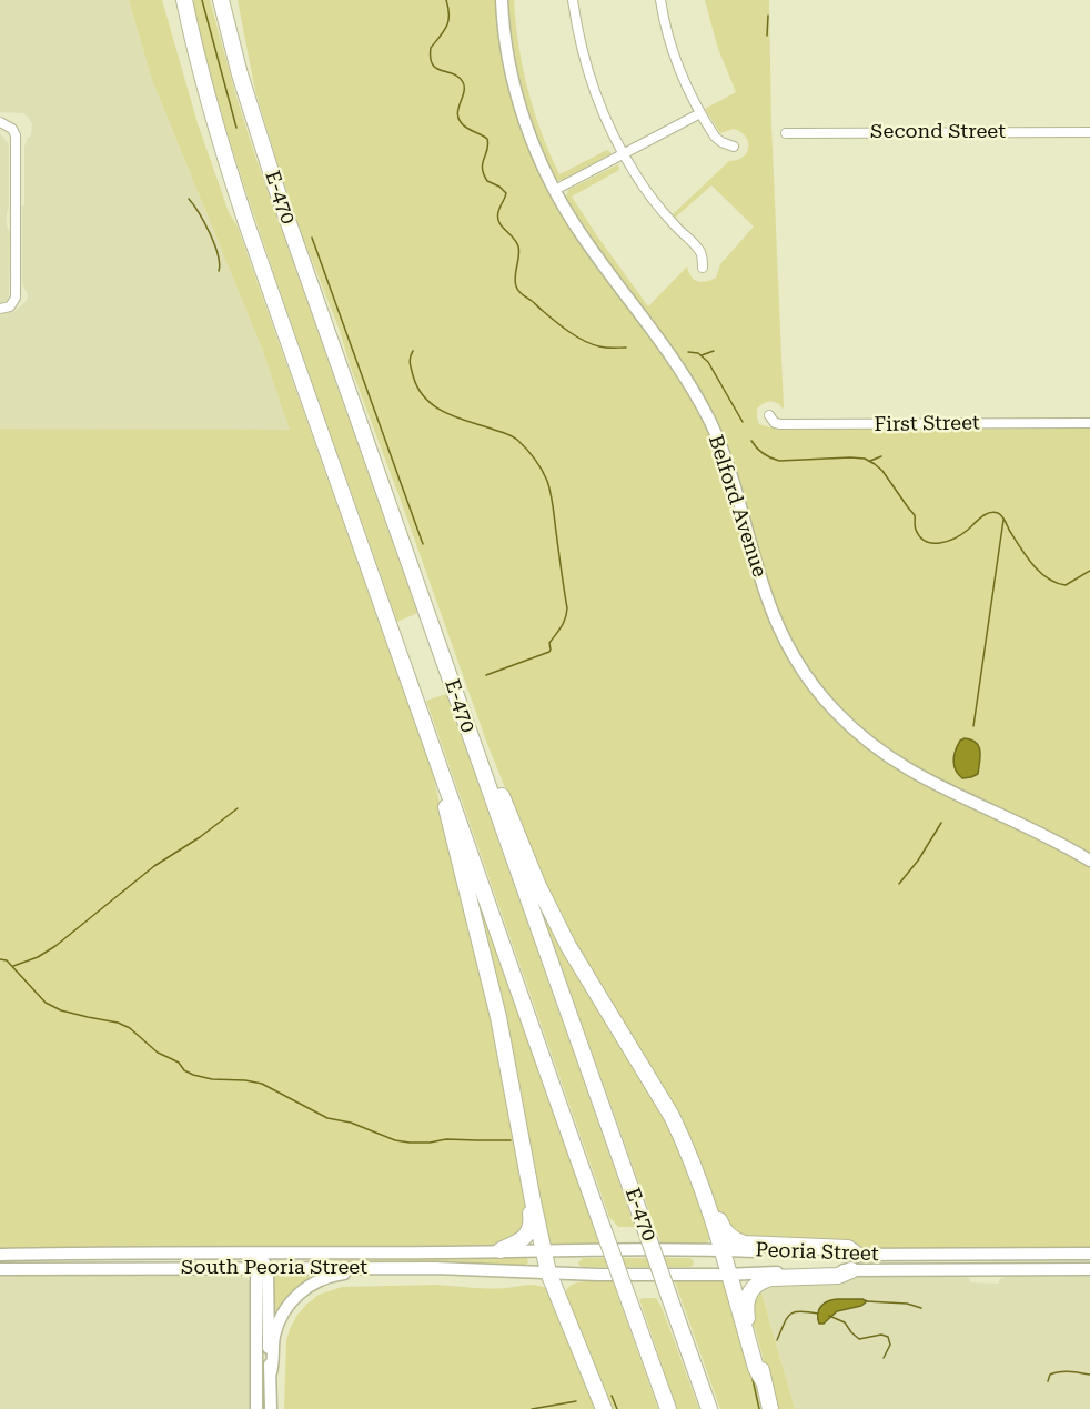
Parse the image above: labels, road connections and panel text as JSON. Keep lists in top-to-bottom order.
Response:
{
  "streets": {
    "highway": ["E-470"],
    "main road": ["Belford Avenue", "Peoria Street", "South Peoria Street"],
    "street": ["Second Street", "First Street"]
  },
  "crossings": [
    ["Peoria Street", "South Peoria Street"]
  ]
}
